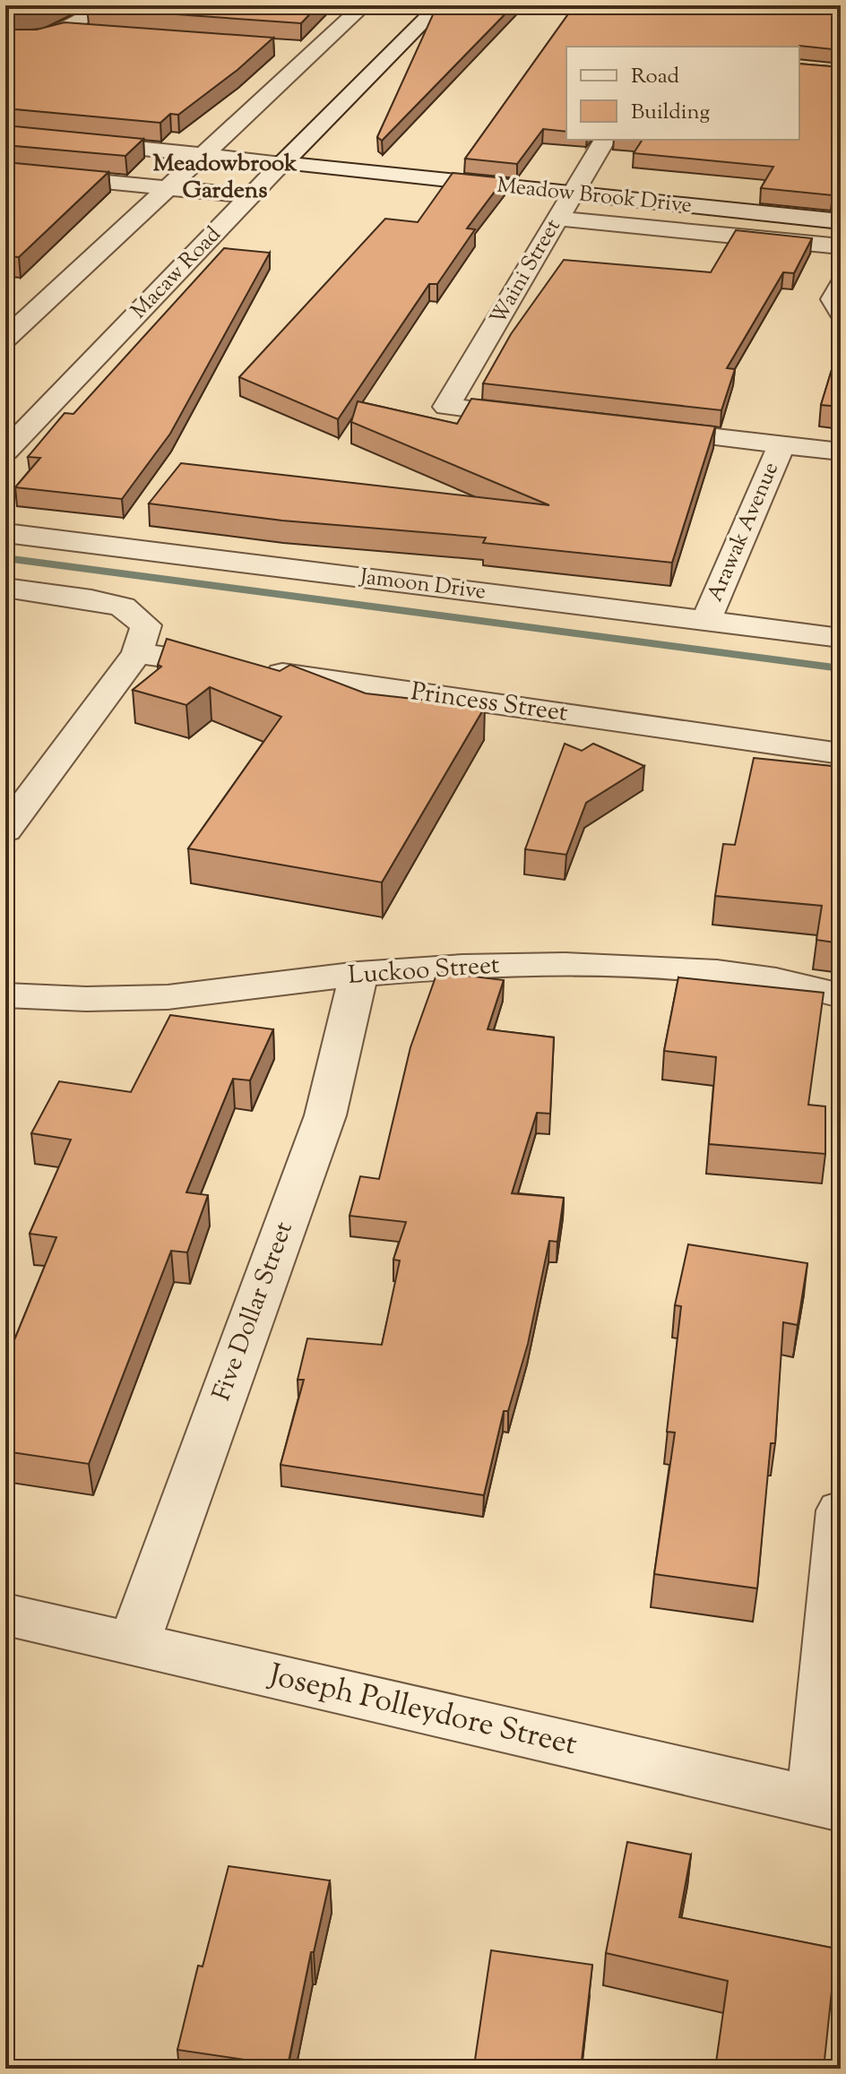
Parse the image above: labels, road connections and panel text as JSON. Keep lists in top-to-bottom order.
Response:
{
  "streets": {
    "street": [
      "Meadow Brook Drive",
      "Waini Street",
      "Macaw Road",
      "Arawak Avenue",
      "Jamoon Drive",
      "Princess Street",
      "Luckoo Street",
      "Five Dollar Street",
      "Joseph Polleydore Street"
    ]
  },
  "crossings": [
    ["Meadow Brook Drive", "Waini Street"],
    ["Meadow Brook Drive", "Macaw Road"],
    ["Arawak Avenue", "Jamoon Drive"],
    ["Luckoo Street", "Five Dollar Street"],
    ["Five Dollar Street", "Joseph Polleydore Street"]
  ],
  "districts": ["Meadowbrook Gardens"],
  "legend": ["Road", "Building"]
}
